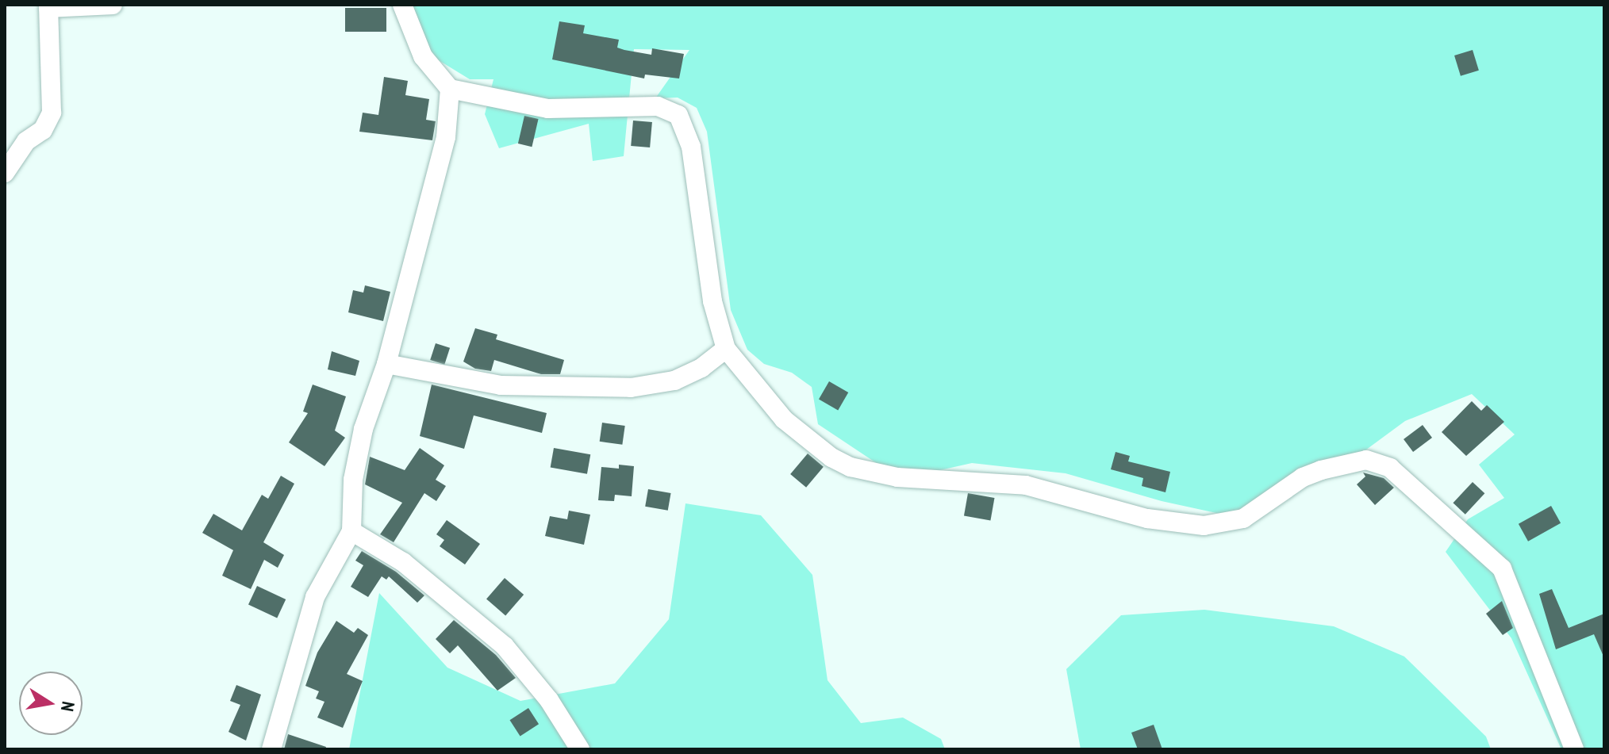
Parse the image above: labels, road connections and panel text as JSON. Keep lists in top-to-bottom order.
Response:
{
  "north": "right"
}
